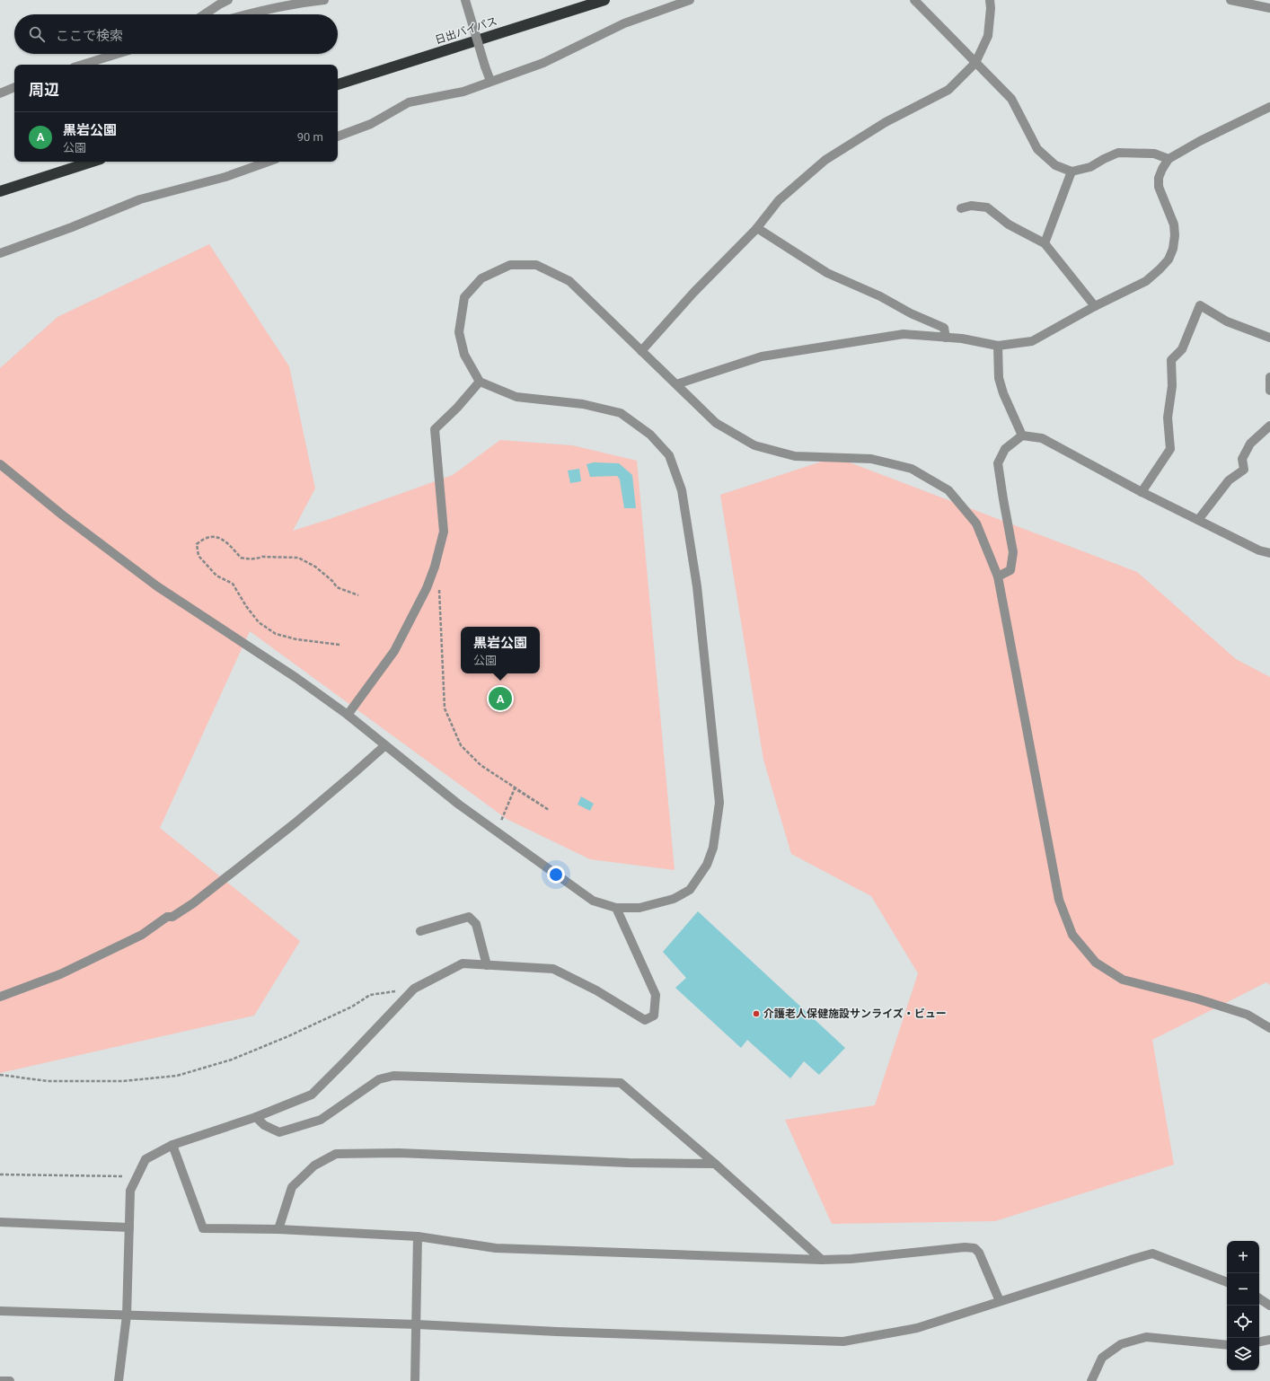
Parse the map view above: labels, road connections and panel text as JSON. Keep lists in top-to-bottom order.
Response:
{
  "streets": {
    "highway": ["日出バイパス"]
  },
  "places": ["介護老人保健施設サンライズ・ビュー"],
  "page": {
    "search": "ここで検索",
    "heading": "周辺",
    "list": [
      {
        "mark": "A",
        "name": "黒岩公園",
        "note": "公園",
        "value": "90 m"
      }
    ],
    "popup": ["黒岩公園", "公園"],
    "pins": "A",
    "map_buttons": ["+", "−"]
  }
}
